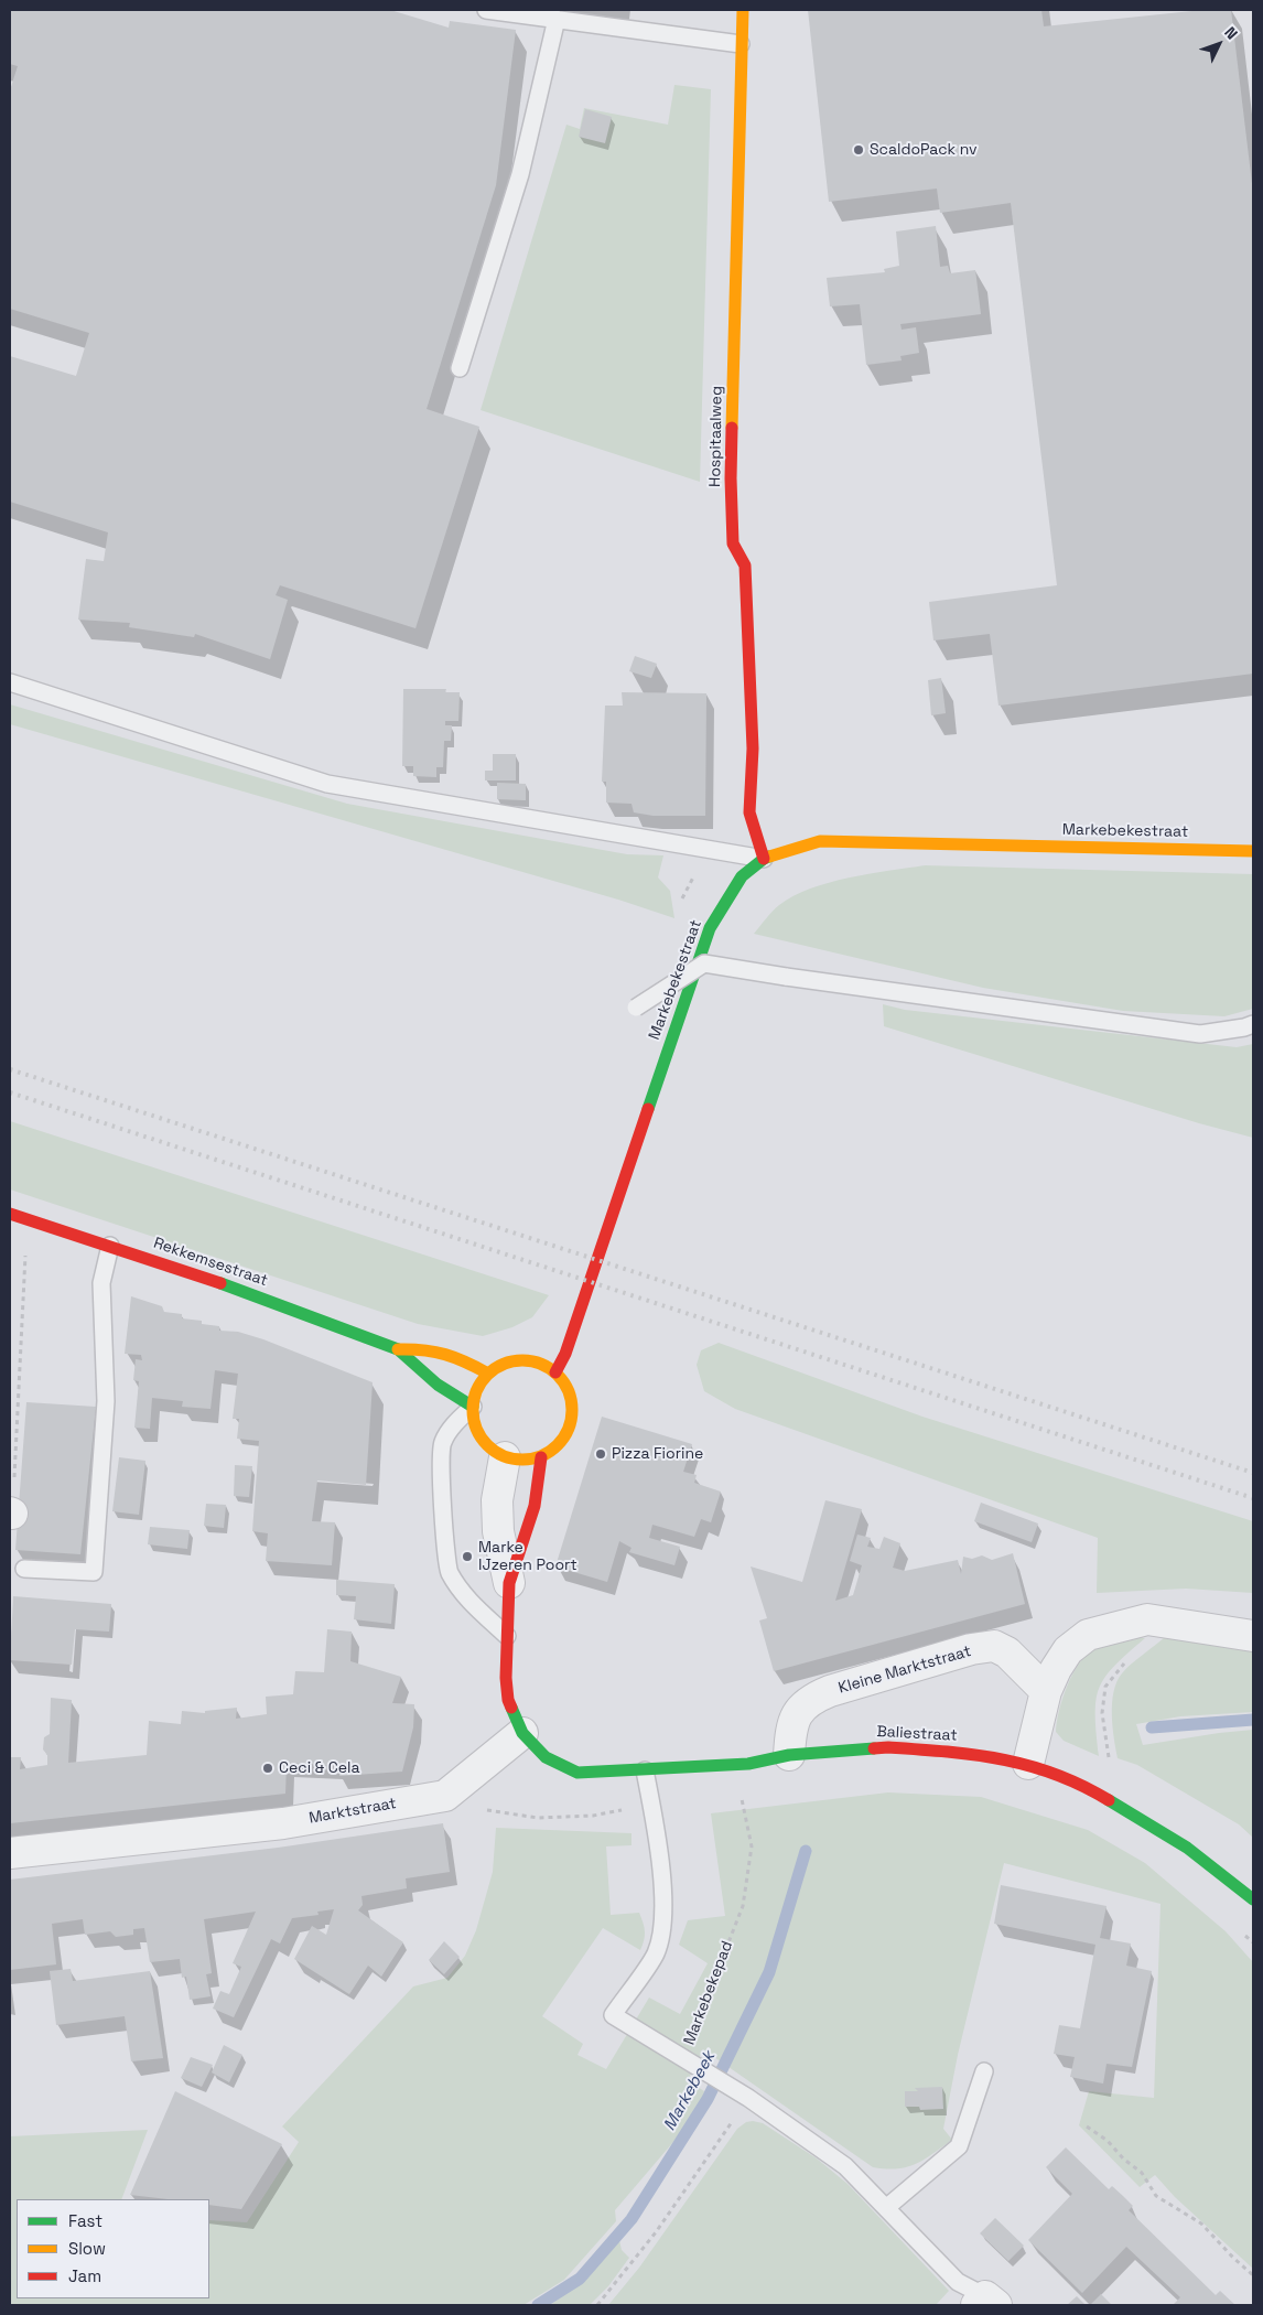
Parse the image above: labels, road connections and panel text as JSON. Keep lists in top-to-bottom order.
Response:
{
  "streets": {
    "street": [
      "Hospitaalweg",
      "Markebekestraat",
      "Rekkemsestraat",
      "Kleine Marktstraat",
      "Baliestraat",
      "Marktstraat"
    ],
    "lane": ["Markebekepad"]
  },
  "crossings": [
    ["Hospitaalweg", "Markebekestraat"],
    ["Markebekestraat", "Rekkemsestraat"],
    ["Kleine Marktstraat", "Baliestraat"],
    ["Baliestraat", "Marktstraat"]
  ],
  "water": ["Markebeek"],
  "places": [
    "ScaldoPack nv",
    "Pizza Fiorine",
    "Marke IJzeren Poort",
    "Ceci & Cela"
  ],
  "legend": ["Fast", "Slow", "Jam"],
  "north": "top right"
}
